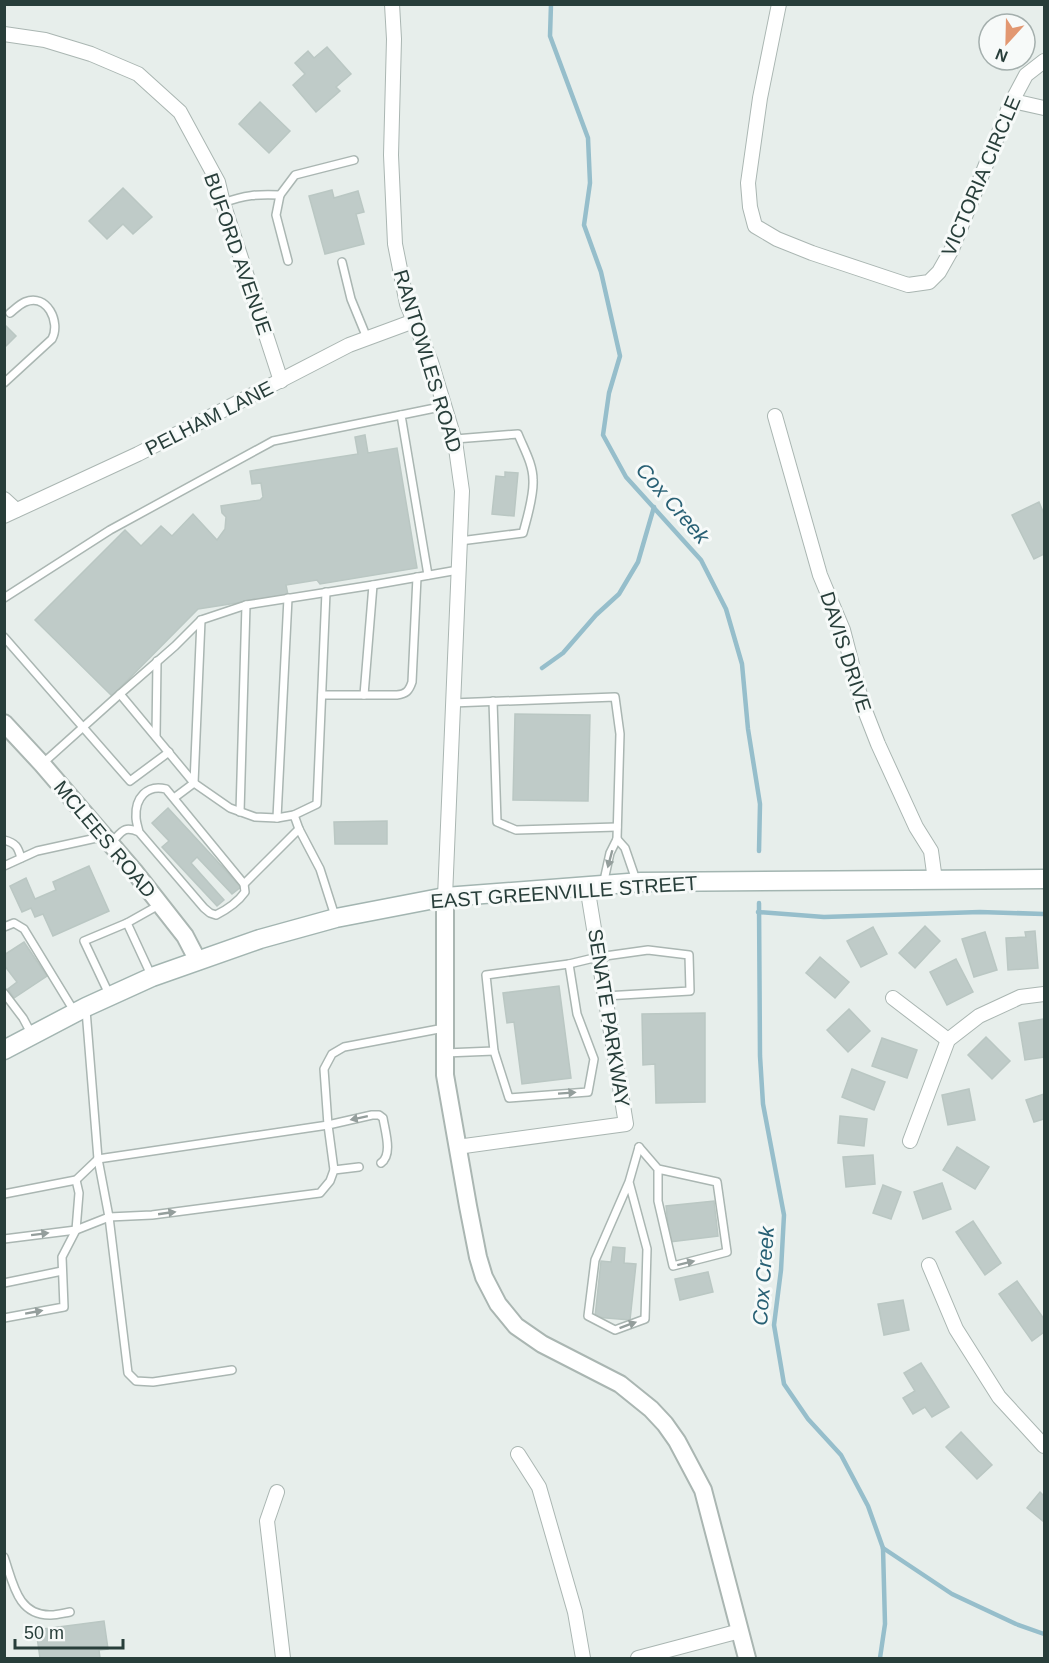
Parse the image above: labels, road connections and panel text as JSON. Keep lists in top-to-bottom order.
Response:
{
  "streets": {
    "main road": ["EAST GREENVILLE STREET"],
    "street": [
      "VICTORIA CIRCLE",
      "BUFORD AVENUE",
      "RANTOWLES ROAD",
      "PELHAM LANE",
      "DAVIS DRIVE",
      "MCLEES ROAD",
      "SENATE PARKWAY"
    ]
  },
  "crossings": [
    ["BUFORD AVENUE", "PELHAM LANE"],
    ["RANTOWLES ROAD", "PELHAM LANE"],
    ["RANTOWLES ROAD", "EAST GREENVILLE STREET"],
    ["DAVIS DRIVE", "EAST GREENVILLE STREET"],
    ["MCLEES ROAD", "EAST GREENVILLE STREET"],
    ["EAST GREENVILLE STREET", "SENATE PARKWAY"]
  ],
  "water": ["Cox Creek"],
  "scale_bar": "50 m",
  "north": "bottom"
}
